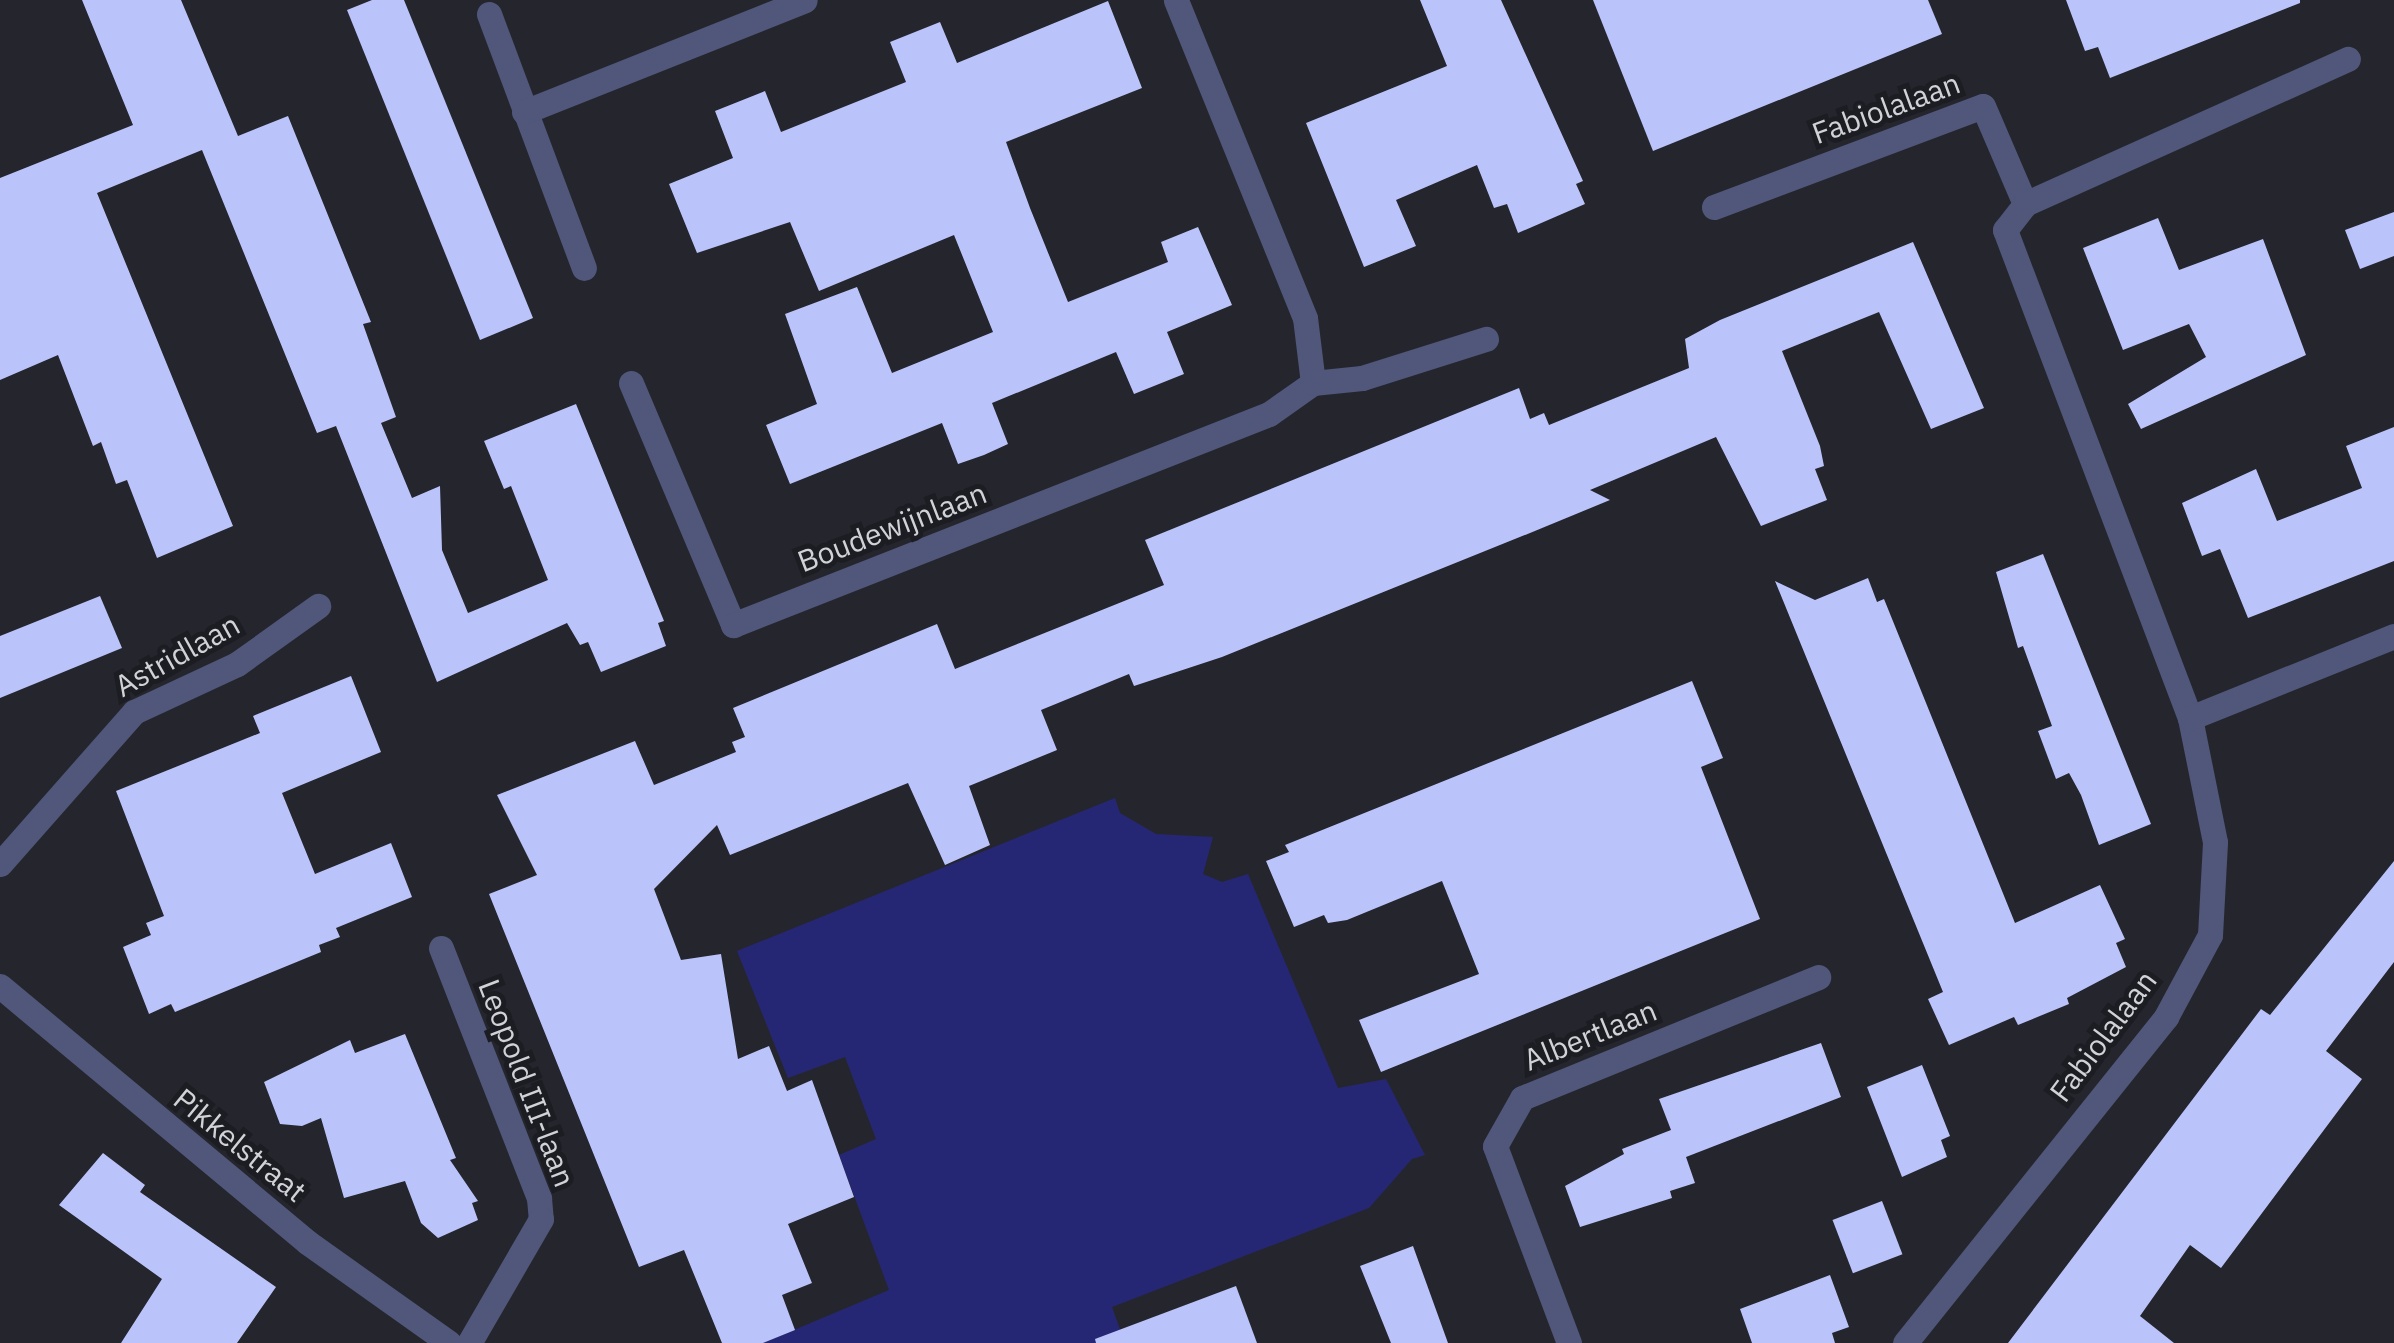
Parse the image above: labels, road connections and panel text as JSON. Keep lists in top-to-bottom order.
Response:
{
  "streets": {
    "street": [
      "Fabiolalaan",
      "Boudewijnlaan",
      "Astridlaan",
      "Albertlaan",
      "Leopold III-laan",
      "Pikkelstraat"
    ]
  }
}
